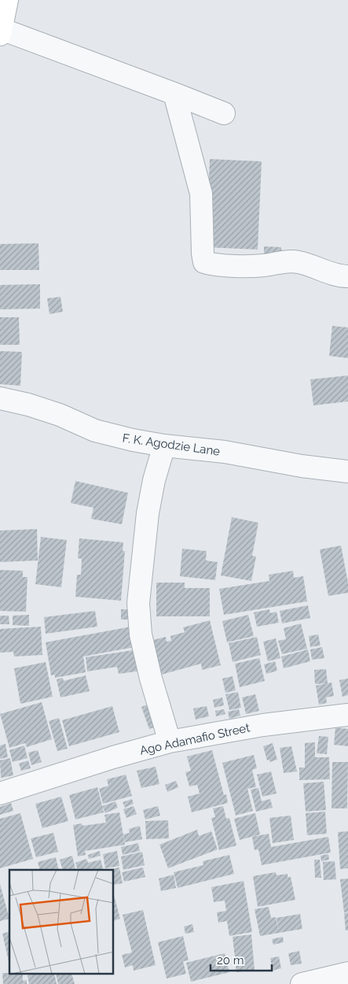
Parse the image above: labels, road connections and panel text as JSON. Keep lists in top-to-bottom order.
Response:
{
  "streets": {
    "street": ["F. K. Agodzie Lane", "Ago Adamafio Street"]
  },
  "scale_bar": "20 m"
}
